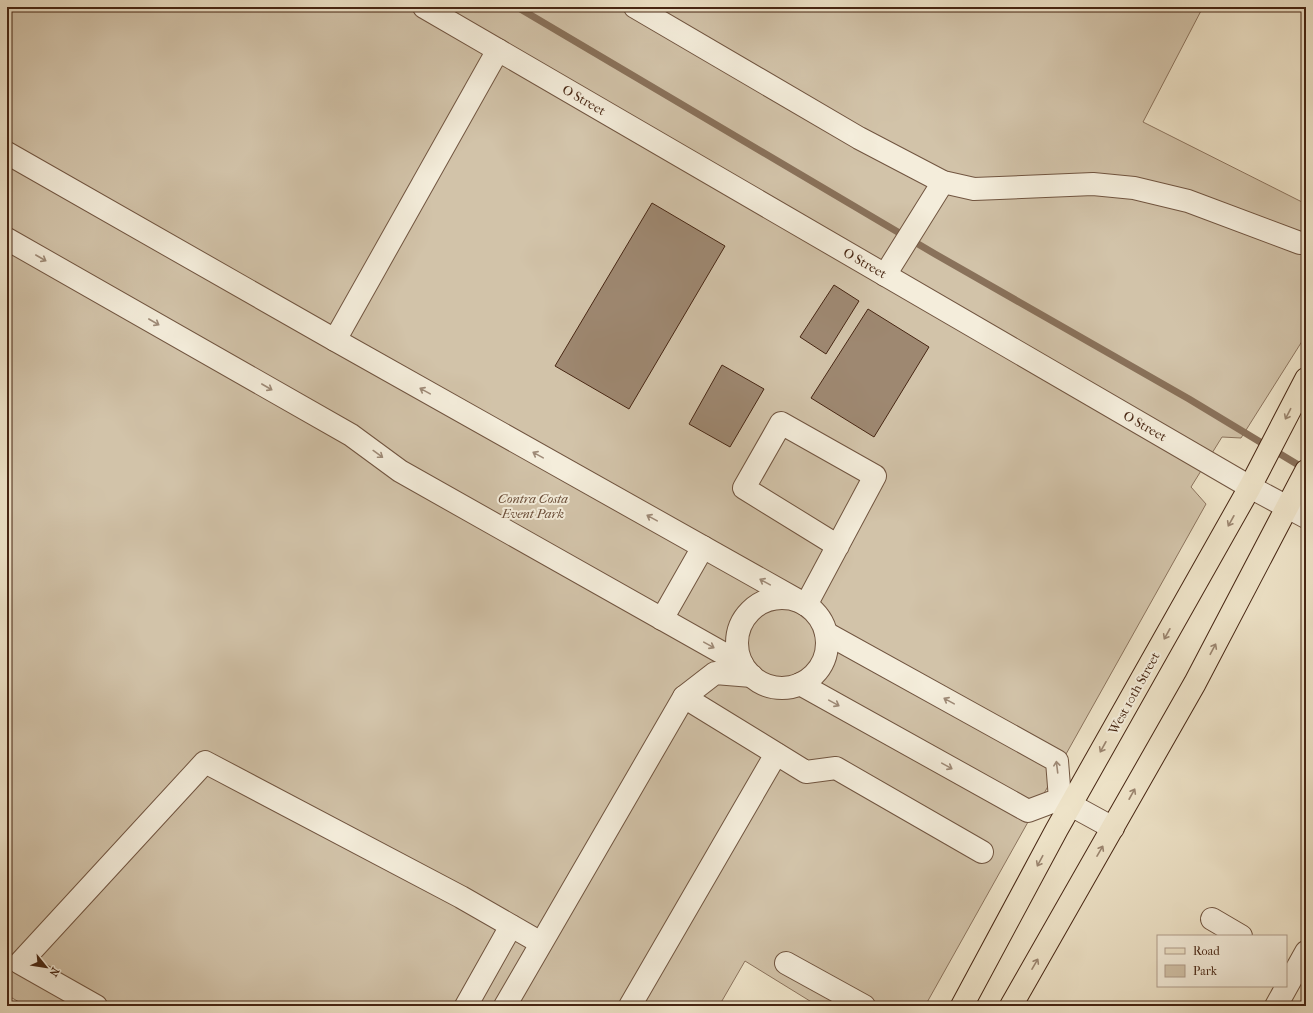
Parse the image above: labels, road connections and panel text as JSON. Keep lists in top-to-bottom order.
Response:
{
  "streets": {
    "main road": ["West 10th Street"],
    "street": ["O Street"]
  },
  "crossings": [
    ["O Street", "West 10th Street"]
  ],
  "parks": ["Contra Costa Event Park"],
  "legend": ["Road", "Park"],
  "north": "bottom right"
}
